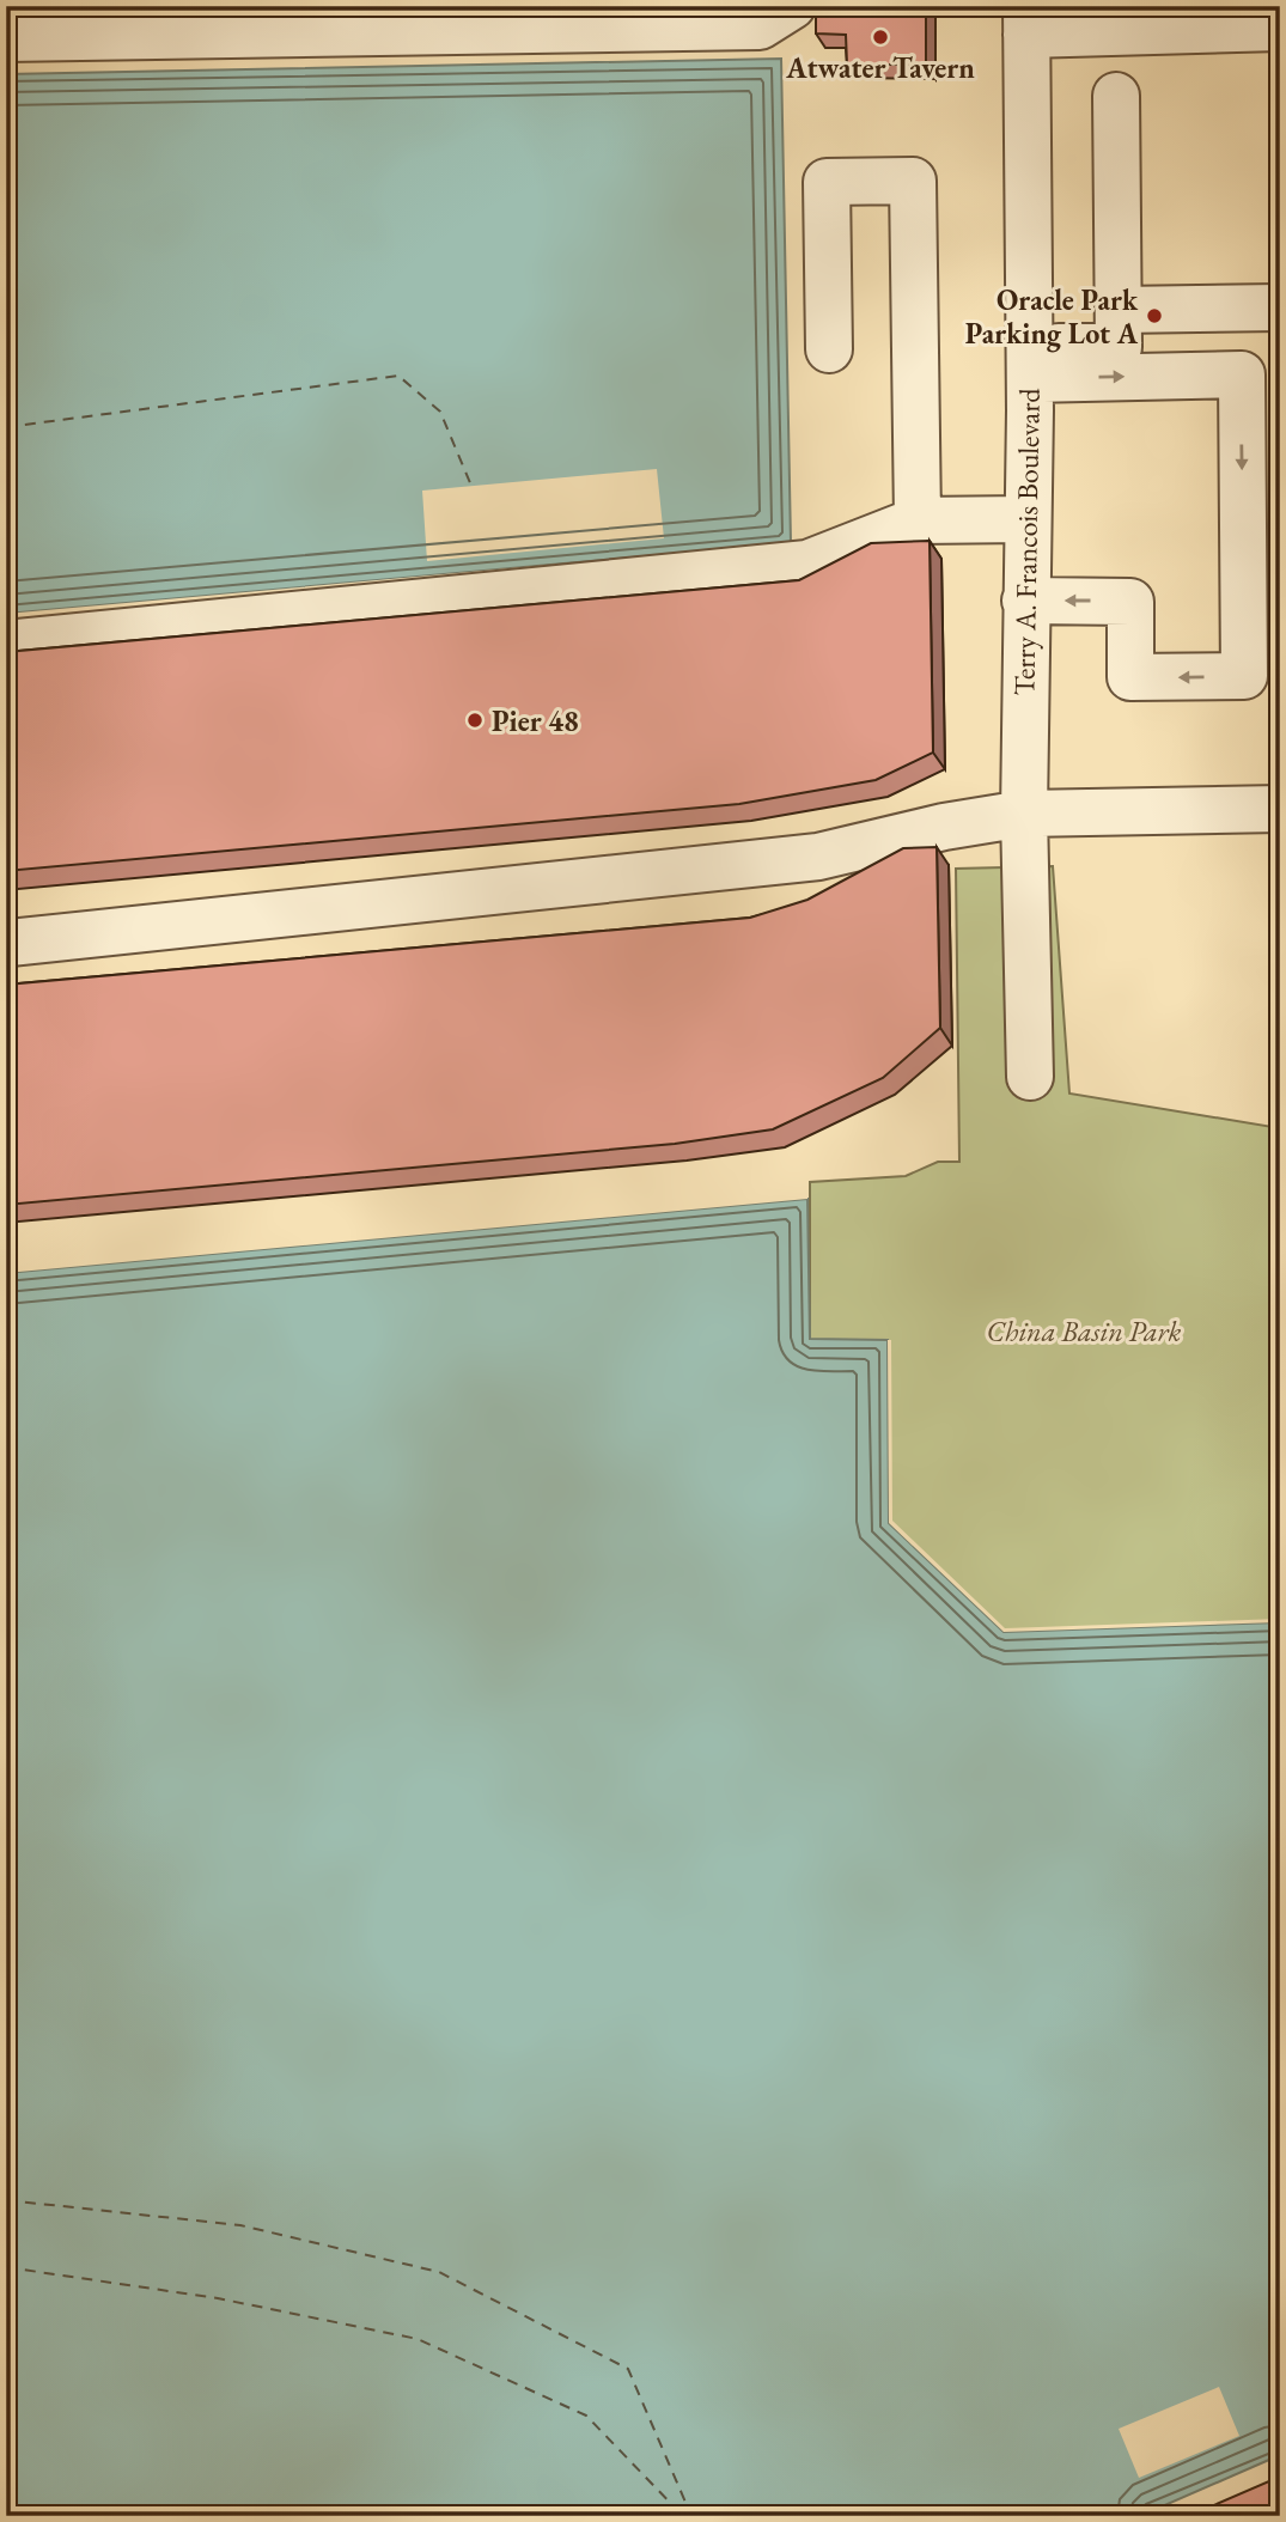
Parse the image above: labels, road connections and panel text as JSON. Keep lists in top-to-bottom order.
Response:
{
  "streets": {
    "street": ["Terry A. Francois Boulevard"]
  },
  "parks": ["China Basin Park"],
  "places": ["Atwater Tavern", "Oracle Park Parking Lot A", "Pier 48"]
}
